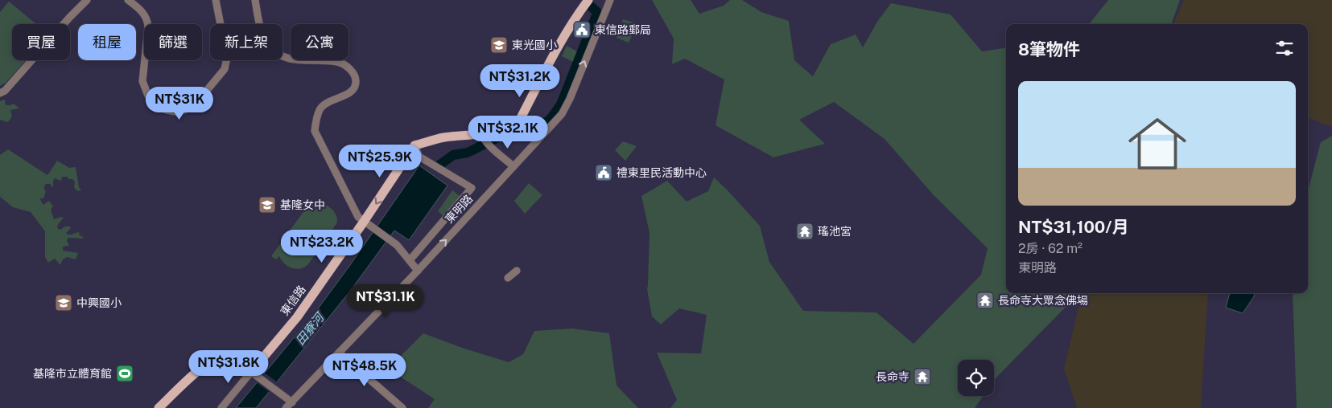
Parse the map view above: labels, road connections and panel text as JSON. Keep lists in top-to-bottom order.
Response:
{
  "streets": {
    "main road": ["東信路"],
    "street": ["東明路"]
  },
  "one_way": ["東明路"],
  "water": ["田寮河"],
  "places": {
    "public building": ["東信路郵局", "禮東里民活動中心"],
    "school or university": ["東光國小", "基隆女中", "中興國小"],
    "temple": ["瑤池宮", "長命寺大眾念佛場", "長命寺"],
    "sports": ["基隆市立體育館"]
  },
  "page": {
    "chip": [
      "買屋",
      "租屋",
      "篩選",
      "新上架",
      "公寓"
    ],
    "heading": "8筆物件",
    "price": [
      "NT$31.2K",
      "NT$31K",
      "NT$32.1K",
      "NT$25.9K",
      "NT$23.2K",
      "NT$31.1K",
      "NT$31.8K",
      "NT$48.5K"
    ],
    "list": [
      {
        "name": "NT$31,100/月",
        "note": "2房 · 62 m² · 東明路"
      }
    ]
  }
}
